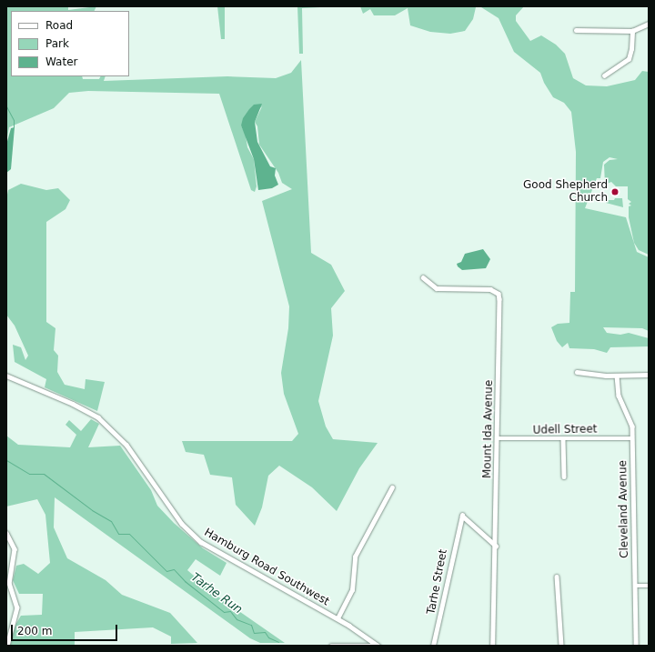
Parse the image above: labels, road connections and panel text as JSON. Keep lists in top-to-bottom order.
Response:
{
  "streets": {
    "street": [
      "Mount Ida Avenue",
      "Udell Street",
      "Cleveland Avenue",
      "Hamburg Road Southwest",
      "Tarhe Street"
    ]
  },
  "crossings": [
    ["Mount Ida Avenue", "Udell Street"],
    ["Mount Ida Avenue", "Tarhe Street"],
    ["Udell Street", "Cleveland Avenue"]
  ],
  "water": ["Tarhe Run"],
  "places": ["Good Shepherd Church"],
  "legend": ["Road", "Park", "Water"],
  "scale_bar": "200 m"
}
